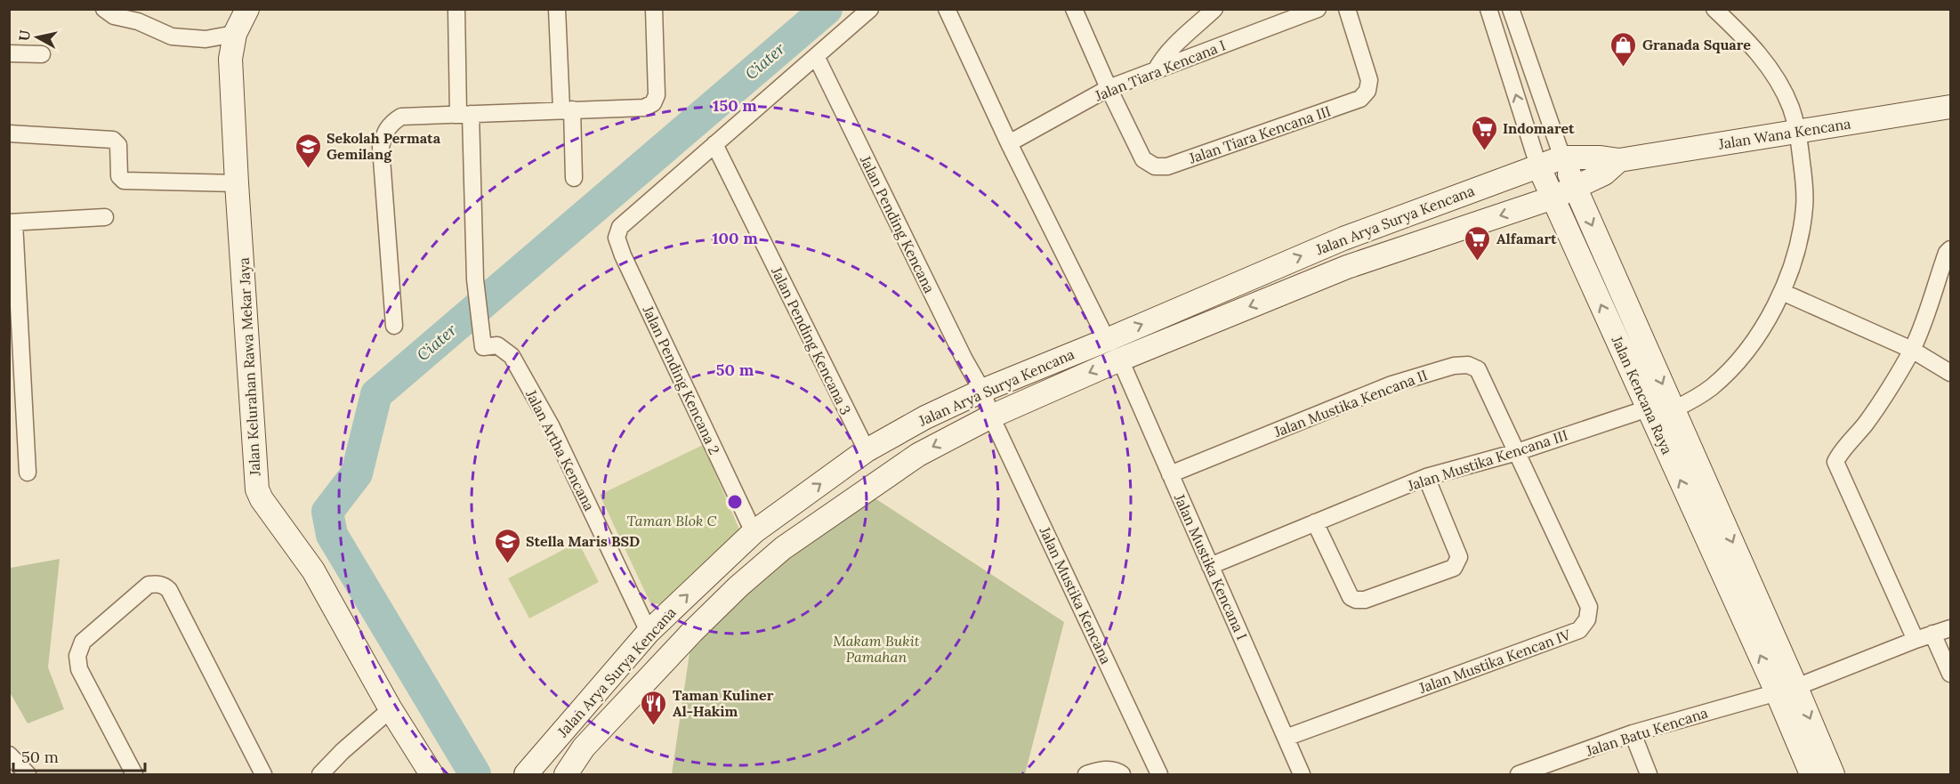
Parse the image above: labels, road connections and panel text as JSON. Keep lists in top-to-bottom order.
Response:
{
  "streets": {
    "street": [
      "Jalan Tiara Kencana I",
      "Jalan Wana Kencana",
      "Jalan Tiara Kencana III",
      "Jalan Arya Surya Kencana",
      "Jalan Pending Kencana",
      "Jalan Pending Kencana 3",
      "Jalan Kelurahan Rawa Mekar Jaya",
      "Jalan Pending Kencana 2",
      "Jalan Kencana Raya",
      "Jalan Mustika Kencana II",
      "Jalan Artha Kencana",
      "Jalan Mustika Kencana III",
      "Jalan Mustika Kencana I",
      "Jalan Mustika Kencana",
      "Jalan Mustika Kencan IV",
      "Jalan Batu Kencana"
    ]
  },
  "crossings": [
    ["Jalan Tiara Kencana I", "Jalan Tiara Kencana III"],
    ["Jalan Wana Kencana", "Jalan Arya Surya Kencana"],
    ["Jalan Wana Kencana", "Jalan Kencana Raya"],
    ["Jalan Arya Surya Kencana", "Jalan Pending Kencana"],
    ["Jalan Arya Surya Kencana", "Jalan Pending Kencana 3"],
    ["Jalan Arya Surya Kencana", "Jalan Pending Kencana 2"],
    ["Jalan Arya Surya Kencana", "Jalan Kencana Raya"],
    ["Jalan Arya Surya Kencana", "Jalan Artha Kencana"],
    ["Jalan Arya Surya Kencana", "Jalan Mustika Kencana I"],
    ["Jalan Arya Surya Kencana", "Jalan Mustika Kencana"],
    ["Jalan Pending Kencana", "Jalan Mustika Kencana"],
    ["Jalan Pending Kencana 3", "Jalan Pending Kencana 2"],
    ["Jalan Kencana Raya", "Jalan Mustika Kencana III"],
    ["Jalan Kencana Raya", "Jalan Batu Kencana"],
    ["Jalan Mustika Kencana II", "Jalan Mustika Kencana III"],
    ["Jalan Mustika Kencana II", "Jalan Mustika Kencana I"],
    ["Jalan Mustika Kencana II", "Jalan Mustika Kencan IV"],
    ["Jalan Mustika Kencana III", "Jalan Mustika Kencana I"],
    ["Jalan Mustika Kencana III", "Jalan Mustika Kencan IV"],
    ["Jalan Mustika Kencana I", "Jalan Mustika Kencan IV"]
  ],
  "water": ["Ciater"],
  "parks": ["Taman Blok C", "Makam Bukit Pamahan"],
  "places": {
    "shop": ["Granada Square"],
    "supermarket": ["Indomaret", "Alfamart"],
    "school or university": ["Sekolah Permata Gemilang", "Stella Maris BSD"],
    "restaurant": ["Taman Kuliner Al-Hakim"]
  },
  "scale_bar": "50 m",
  "north": "left",
  "rings": ["150 m", "100 m", "50 m"]
}
